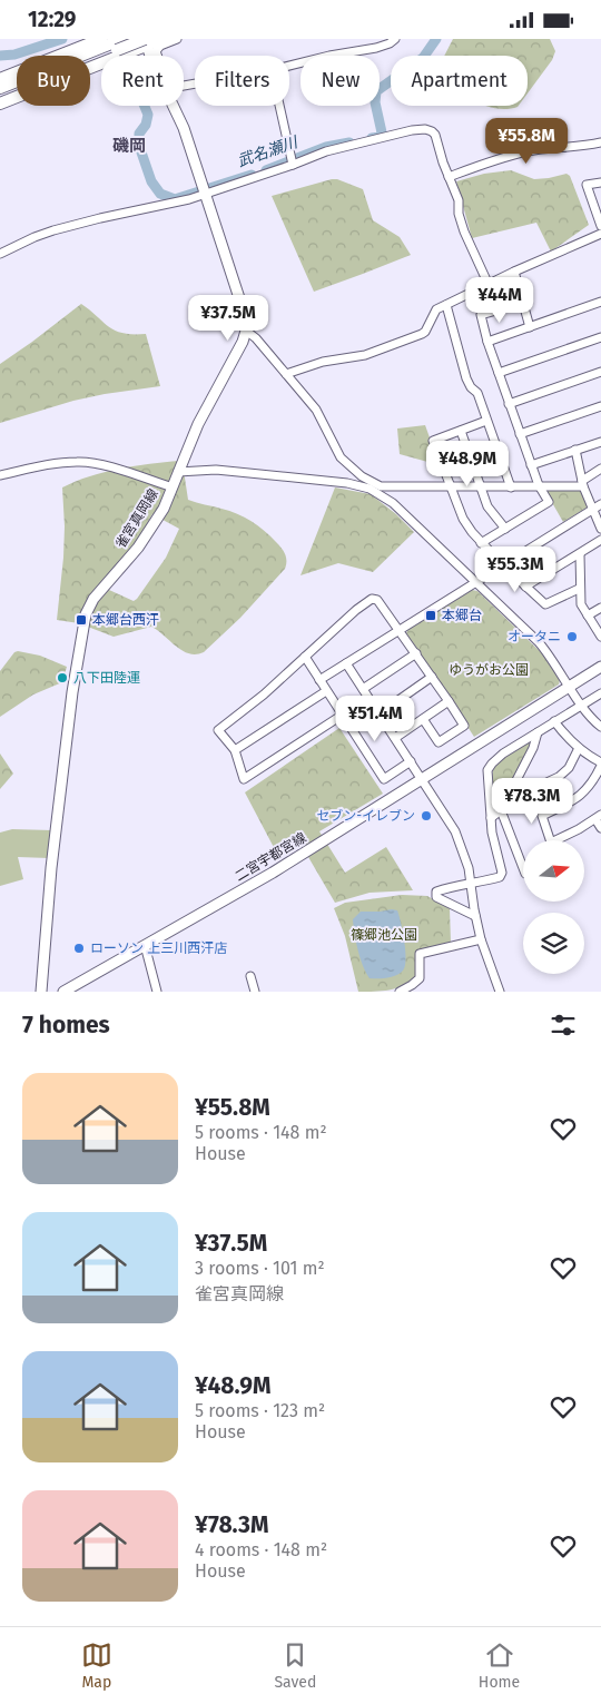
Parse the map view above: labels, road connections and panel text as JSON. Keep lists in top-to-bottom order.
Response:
{
  "streets": {
    "main road": ["雀宮真岡線", "二宮宇都宮線"]
  },
  "districts": ["磯岡"],
  "water": ["武名瀬川"],
  "parks": ["ゆうがお公園", "篠郷池公園"],
  "places": {
    "transit": ["本郷台", "本郷台西汗"],
    "other": [
      "オータニ",
      "八下田陸運",
      "セブン-イレブン",
      "ローソン 上三川西汗店"
    ]
  },
  "north": "right",
  "page": {
    "status": "12:29",
    "chip": [
      "Buy",
      "Rent",
      "Filters",
      "New",
      "Apartment"
    ],
    "price": [
      "¥55.8M",
      "¥44M",
      "¥37.5M",
      "¥48.9M",
      "¥55.3M",
      "¥51.4M",
      "¥78.3M"
    ],
    "heading": "7 homes",
    "list": [
      {
        "name": "¥55.8M",
        "note": "5 rooms · 148 m² · House"
      },
      {
        "name": "¥37.5M",
        "note": "3 rooms · 101 m² · 雀宮真岡線"
      },
      {
        "name": "¥48.9M",
        "note": "5 rooms · 123 m² · House"
      },
      {
        "name": "¥78.3M",
        "note": "4 rooms · 148 m² · House"
      }
    ],
    "tabs": ["Map", "Saved", "Home"]
  }
}
